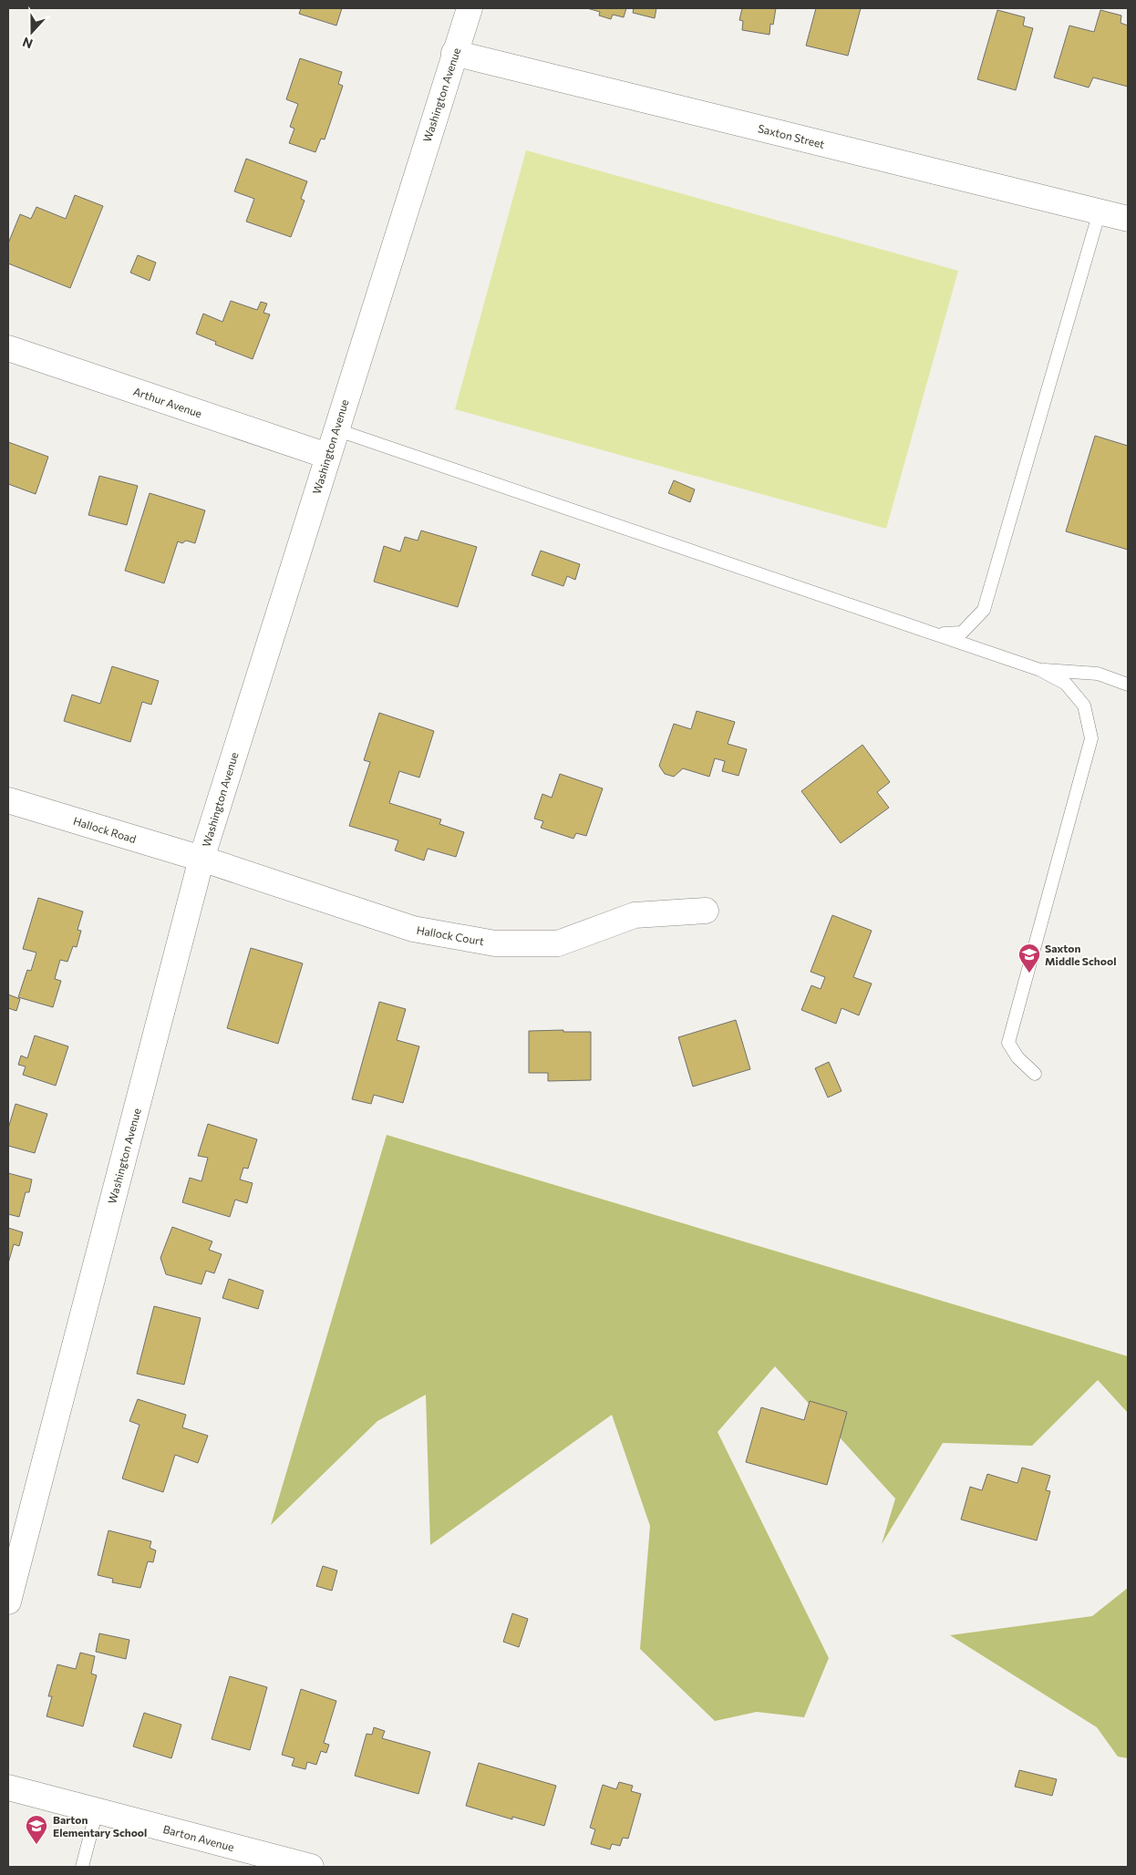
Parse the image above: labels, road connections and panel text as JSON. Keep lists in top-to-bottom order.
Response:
{
  "streets": {
    "street": [
      "Washington Avenue",
      "Saxton Street",
      "Arthur Avenue",
      "Hallock Road",
      "Hallock Court",
      "Barton Avenue"
    ]
  },
  "crossings": [
    ["Washington Avenue", "Saxton Street"],
    ["Washington Avenue", "Arthur Avenue"],
    ["Washington Avenue", "Hallock Road"],
    ["Washington Avenue", "Hallock Court"],
    ["Hallock Road", "Hallock Court"]
  ],
  "places": {
    "school or university": ["Saxton Middle School", "Barton Elementary School"]
  },
  "north": "bottom"
}
